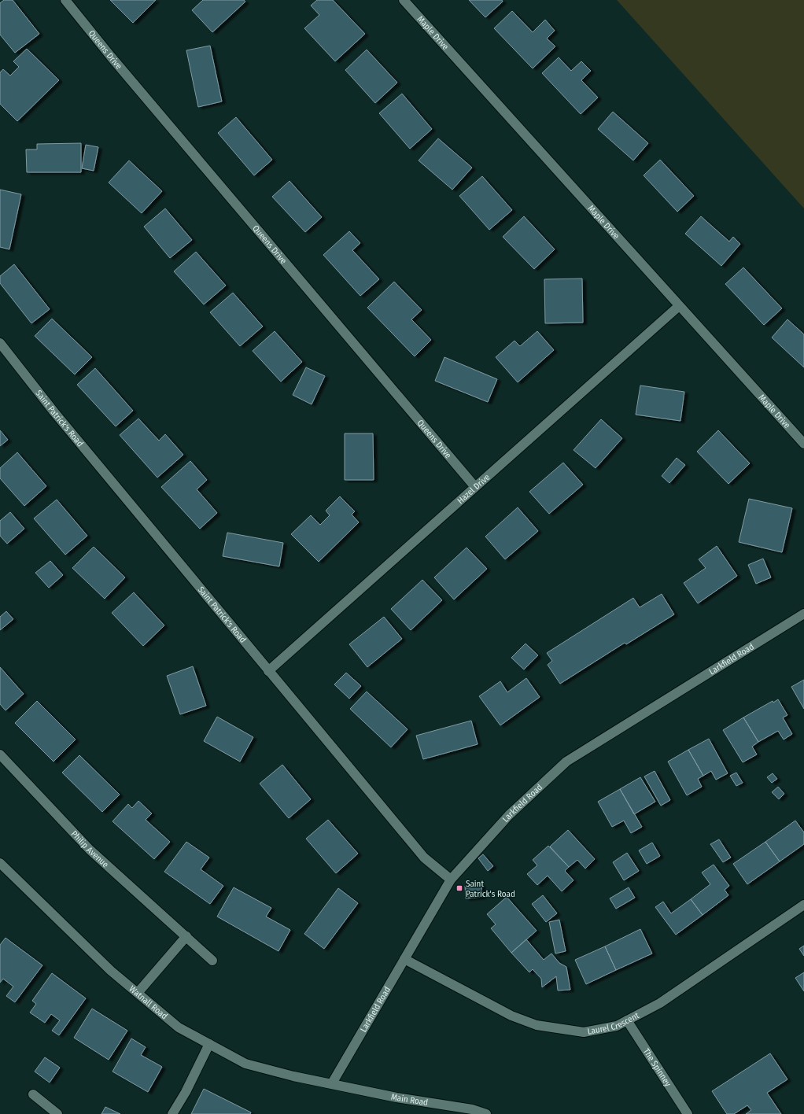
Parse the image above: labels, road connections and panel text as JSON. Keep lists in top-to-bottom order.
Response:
{
  "streets": {
    "street": [
      "Maple Drive",
      "Queens Drive",
      "Saint Patrick's Road",
      "Hazel Drive",
      "Larkfield Road",
      "Philip Avenue",
      "Watnall Road",
      "Laurel Crescent",
      "The Spinney",
      "Main Road"
    ]
  },
  "crossings": [
    ["Maple Drive", "Hazel Drive"],
    ["Queens Drive", "Hazel Drive"],
    ["Saint Patrick's Road", "Hazel Drive"],
    ["Saint Patrick's Road", "Larkfield Road"],
    ["Larkfield Road", "Watnall Road"],
    ["Larkfield Road", "Laurel Crescent"],
    ["Larkfield Road", "Main Road"],
    ["Watnall Road", "Main Road"],
    ["Laurel Crescent", "The Spinney"]
  ],
  "places": {
    "transit": ["Saint Patrick's Road"]
  }
}
